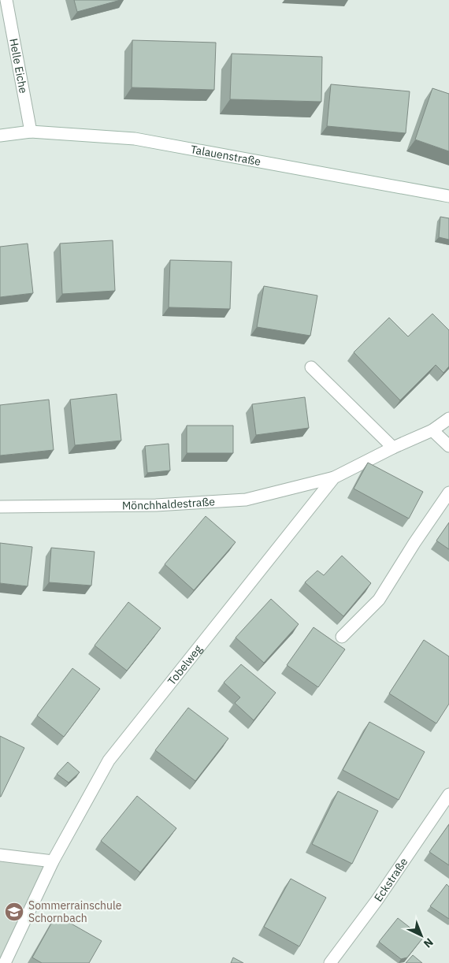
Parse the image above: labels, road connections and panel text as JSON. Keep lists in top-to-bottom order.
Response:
{
  "streets": {
    "street": [
      "Helle Eiche",
      "Talauenstraße",
      "Mönchhaldestraße",
      "Tobelweg",
      "Eckstraße"
    ]
  },
  "crossings": [
    ["Helle Eiche", "Talauenstraße"],
    ["Mönchhaldestraße", "Tobelweg"]
  ],
  "places": {
    "school or university": ["Sommerrainschule Schornbach"]
  },
  "north": "bottom right"
}
